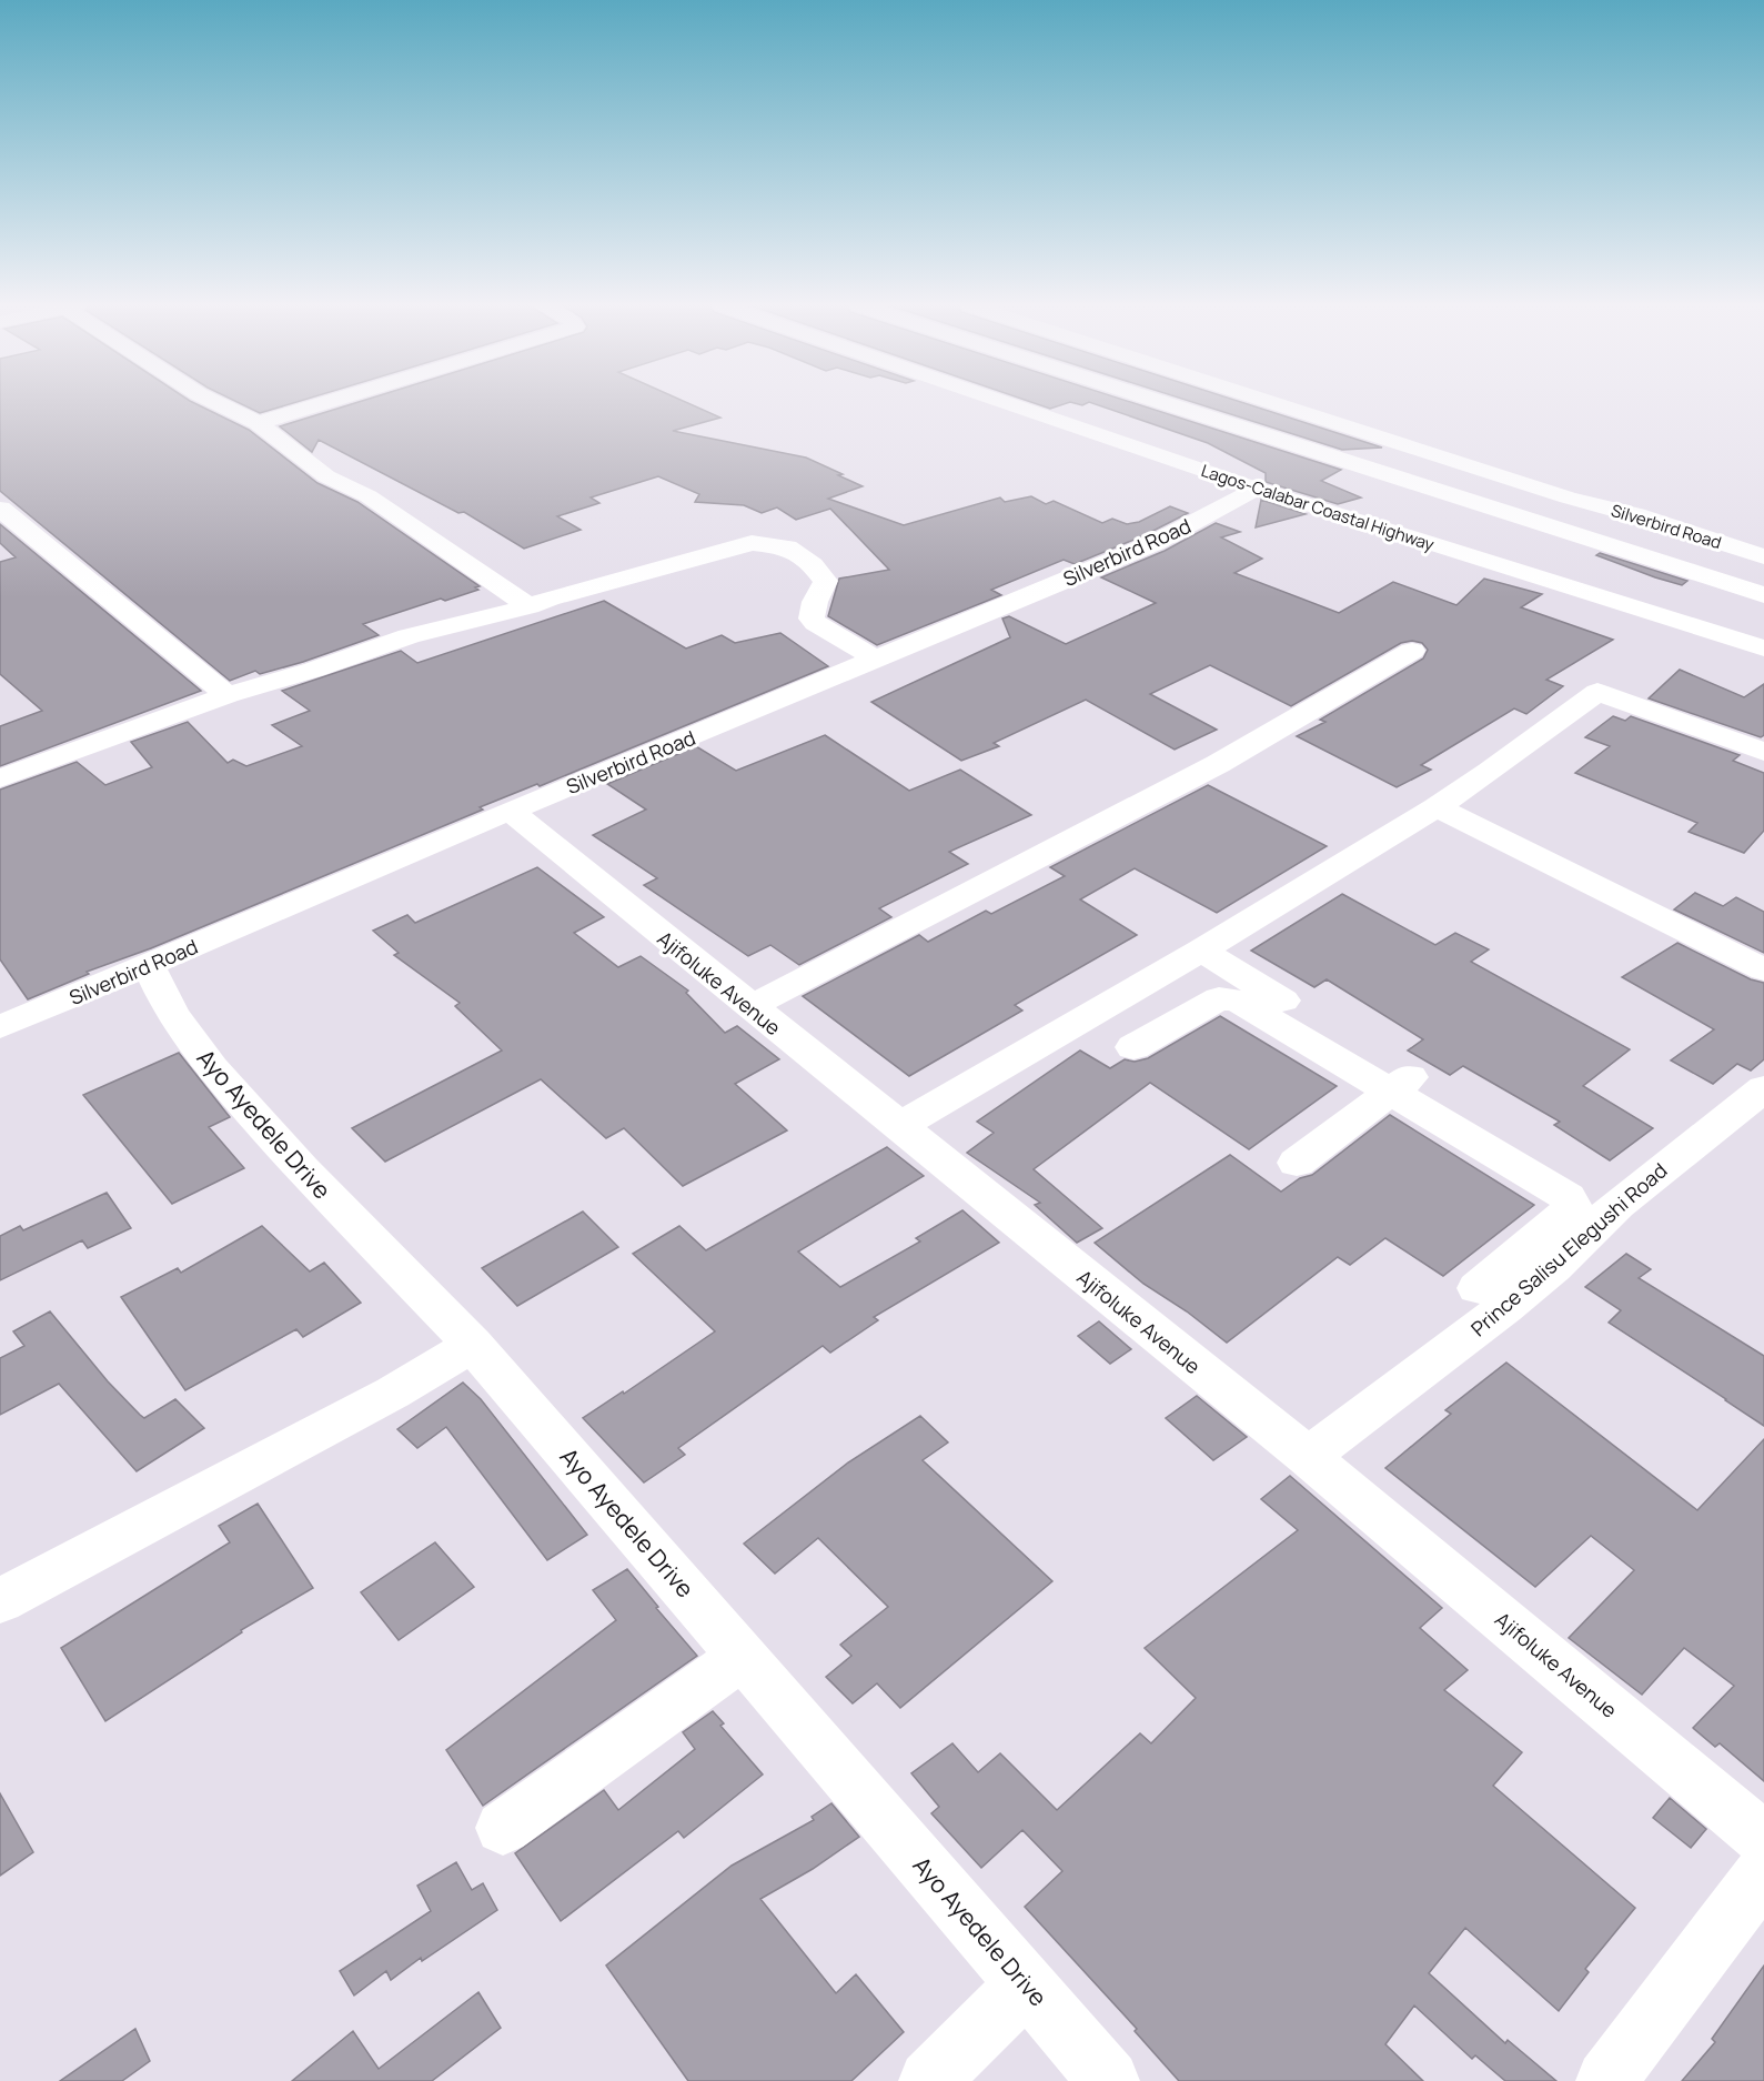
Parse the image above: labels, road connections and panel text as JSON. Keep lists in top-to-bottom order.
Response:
{
  "streets": {
    "main road": [
      "Lagos-Calabar Coastal Highway",
      "Silverbird Road",
      "Ajifoluke Avenue",
      "Ayo Ayedele Drive",
      "Prince Salisu Elegushi Road"
    ]
  },
  "crossings": [
    ["Lagos-Calabar Coastal Highway", "Silverbird Road"],
    ["Silverbird Road", "Ajifoluke Avenue"],
    ["Silverbird Road", "Ayo Ayedele Drive"],
    ["Ajifoluke Avenue", "Prince Salisu Elegushi Road"]
  ]
}
